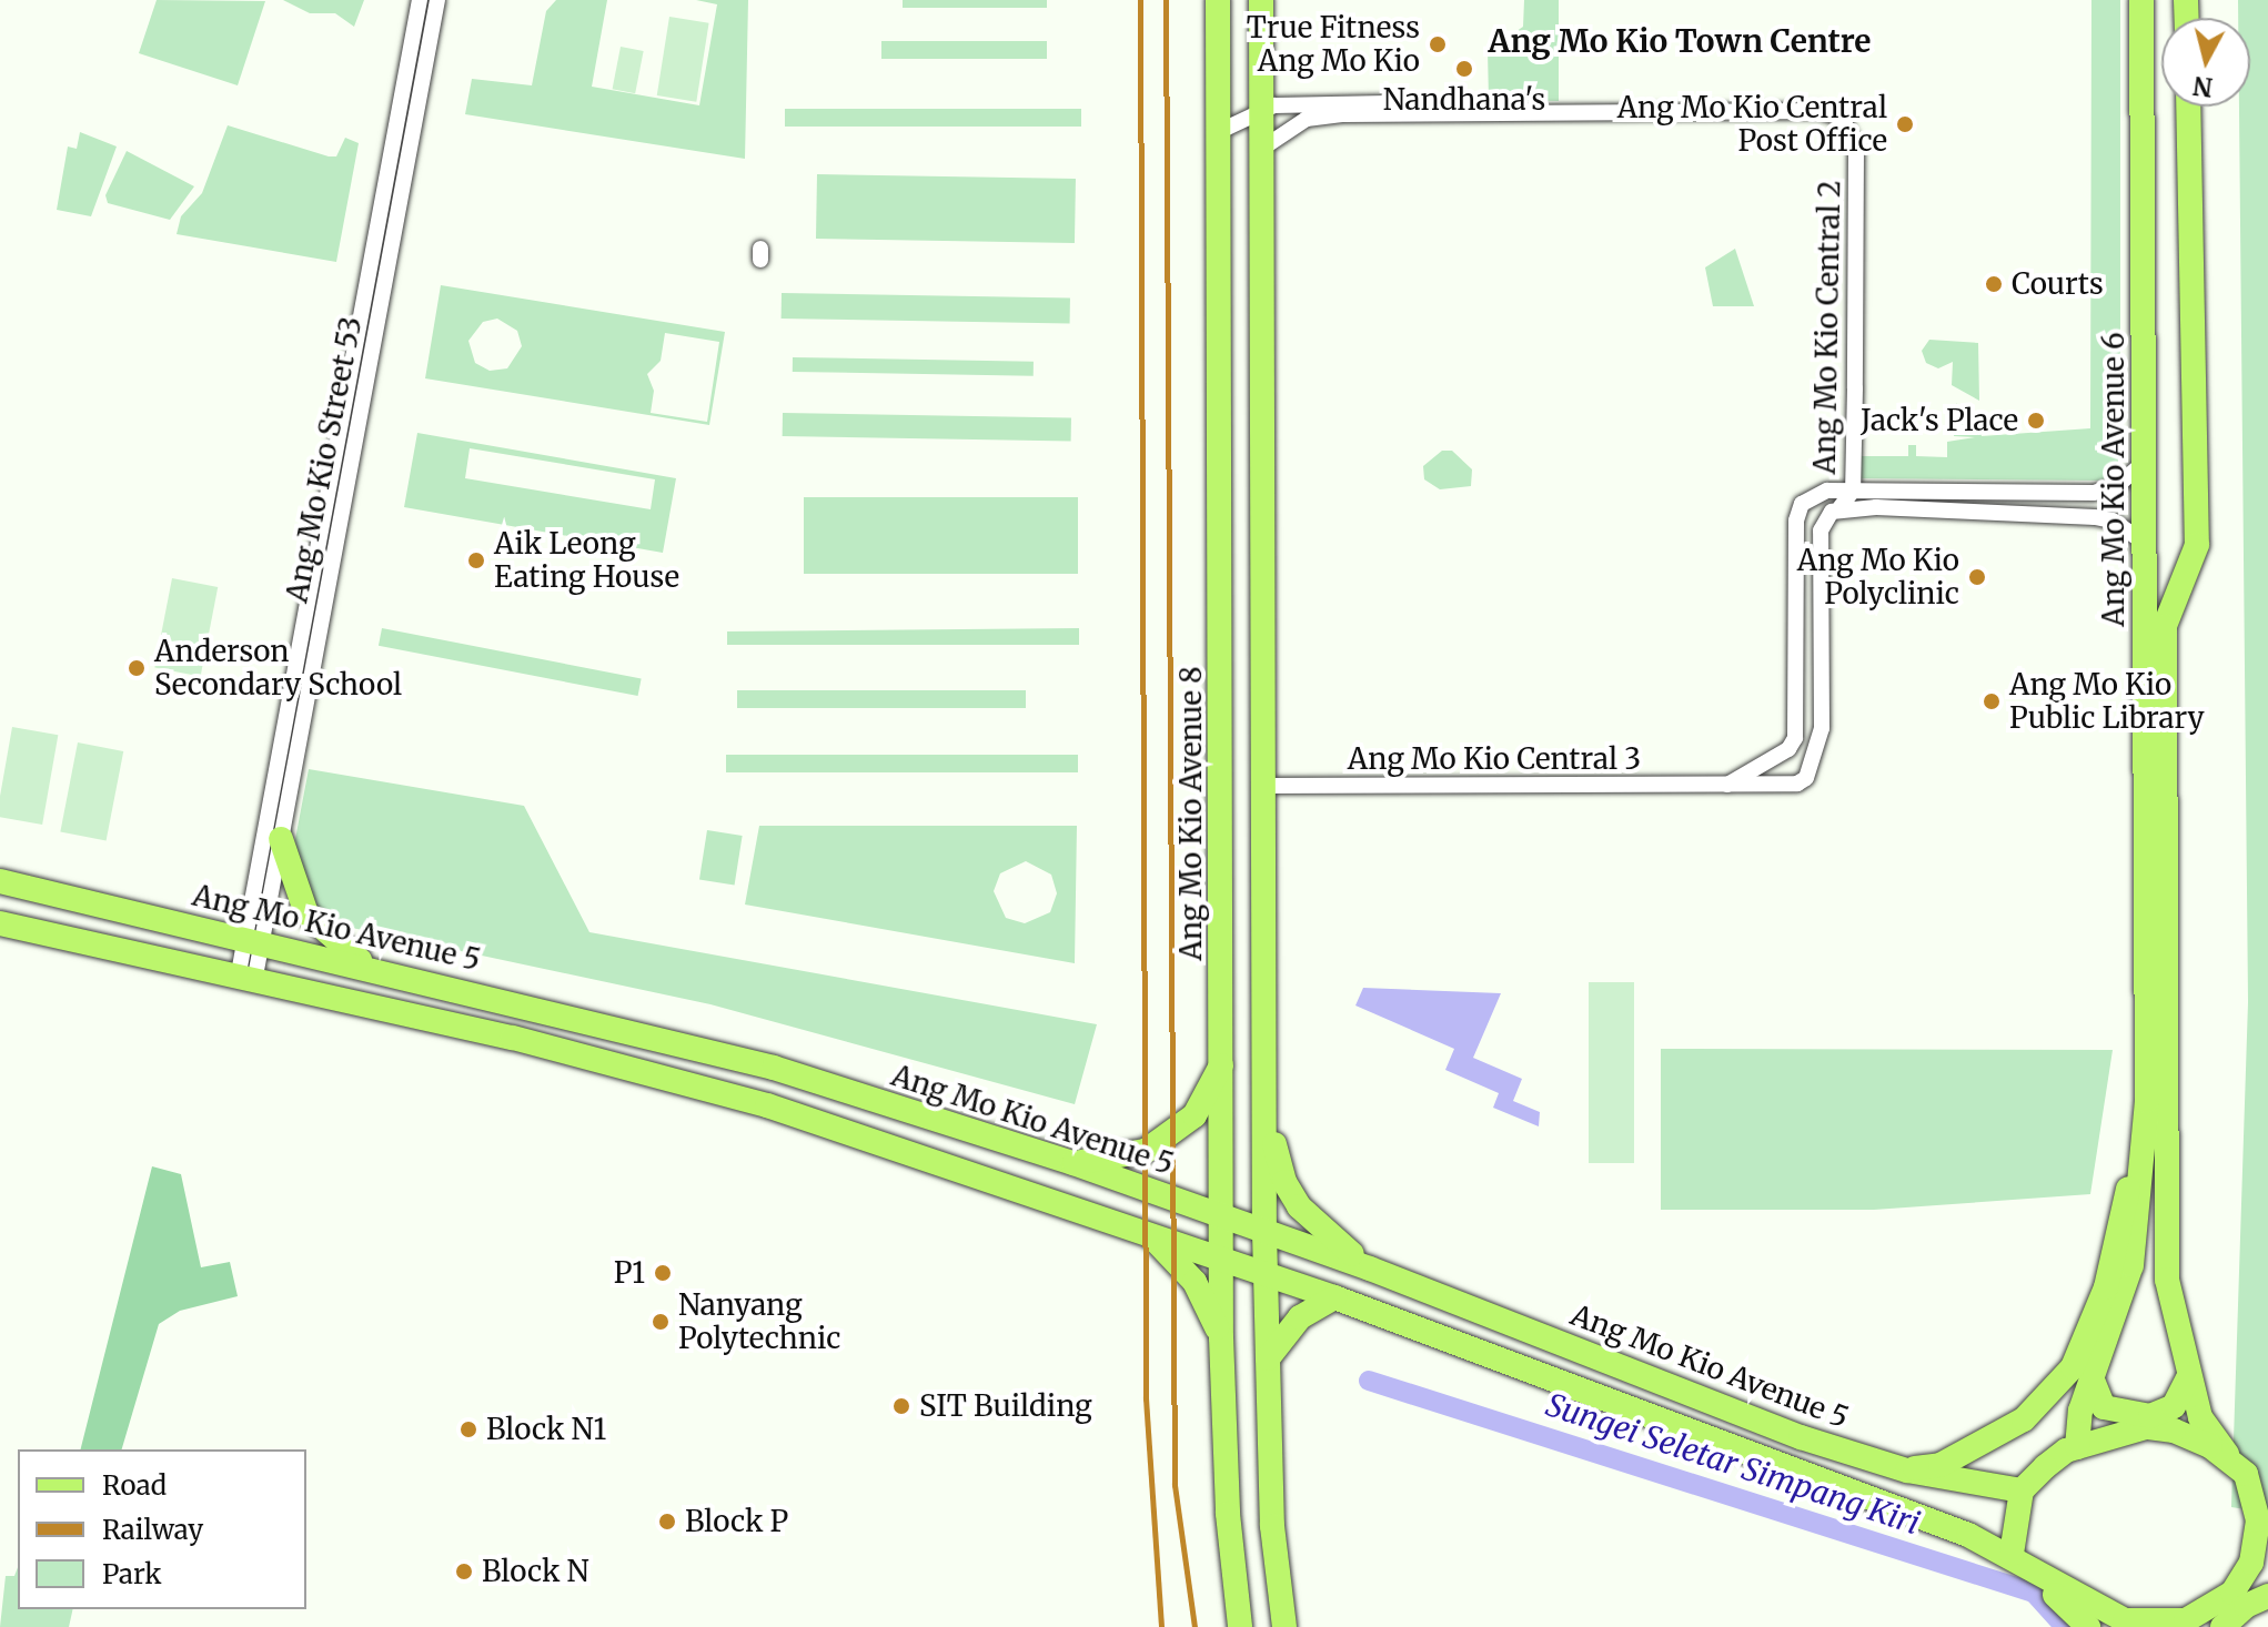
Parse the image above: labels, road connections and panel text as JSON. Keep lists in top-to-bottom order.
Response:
{
  "streets": {
    "main road": ["Ang Mo Kio Avenue 6", "Ang Mo Kio Avenue 8", "Ang Mo Kio Avenue 5"],
    "street": ["Ang Mo Kio Central 2", "Ang Mo Kio Street 53", "Ang Mo Kio Central 3"]
  },
  "crossings": [
    ["Ang Mo Kio Central 2", "Ang Mo Kio Avenue 6"],
    ["Ang Mo Kio Central 2", "Ang Mo Kio Central 3"],
    ["Ang Mo Kio Central 2", "Ang Mo Kio Avenue 8"],
    ["Ang Mo Kio Street 53", "Ang Mo Kio Avenue 5"],
    ["Ang Mo Kio Avenue 6", "Ang Mo Kio Avenue 5"],
    ["Ang Mo Kio Avenue 8", "Ang Mo Kio Avenue 5"]
  ],
  "districts": ["Ang Mo Kio Town Centre"],
  "water": ["Sungei Seletar Simpang Kiri"],
  "places": [
    "True Fitness Ang Mo Kio",
    "Nandhana's",
    "Ang Mo Kio Central Post Office",
    "Courts",
    "Jack's Place",
    "Aik Leong Eating House",
    "Ang Mo Kio Polyclinic",
    "Anderson Secondary School",
    "Ang Mo Kio Public Library",
    "P1",
    "Nanyang Polytechnic",
    "SIT Building",
    "Block N1",
    "Block P",
    "Block N"
  ],
  "legend": ["Road", "Railway", "Park"],
  "north": "bottom"
}
